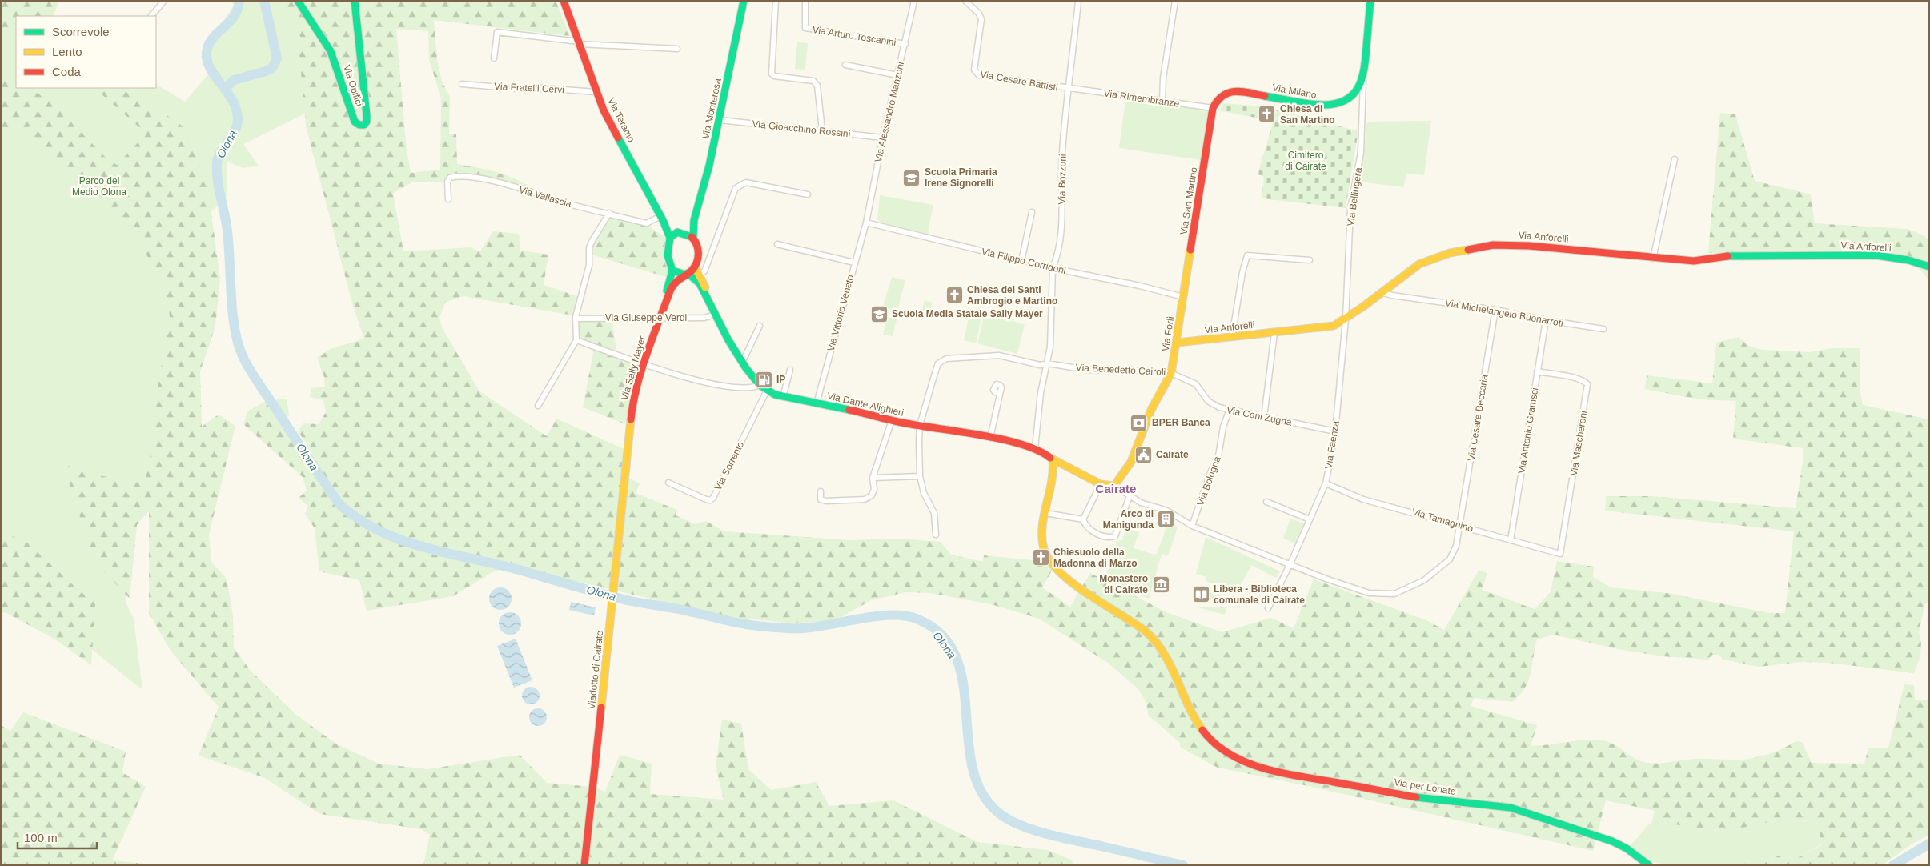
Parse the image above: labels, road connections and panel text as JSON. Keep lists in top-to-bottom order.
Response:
{
  "streets": {
    "street": [
      "Via Arturo Toscanini",
      "Via Cesare Battisti",
      "Via Opifici",
      "Via Fratelli Cervi",
      "Via Milano",
      "Via Rimembranze",
      "Via Monterosa",
      "Via Alessandro Manzoni",
      "Via Teramo",
      "Via Gioacchino Rossini",
      "Via Bozzoni",
      "Via Vallascia",
      "Via Bellingera",
      "Via San Martino",
      "Via Anforelli",
      "Via Filippo Corridoni",
      "Via Vittorio Veneto",
      "Via Michelangelo Buonarroti",
      "Via Giuseppe Verdi",
      "Via Forlì",
      "Via Sally Mayer",
      "Via Benedetto Cairoli",
      "Via Dante Alighieri",
      "Via Coni Zugna",
      "Via Cesare Beccaria",
      "Via Antonio Gramsci",
      "Via Mascheroni",
      "Via Faenza",
      "Via Sorrento",
      "Via Bologna",
      "Via Tamagnino",
      "Viadotto di Cairate",
      "Via per Lonate"
    ]
  },
  "crossings": [
    ["Via Arturo Toscanini", "Via Alessandro Manzoni"],
    ["Via Cesare Battisti", "Via Rimembranze"],
    ["Via Cesare Battisti", "Via Bozzoni"],
    ["Via Fratelli Cervi", "Via Teramo"],
    ["Via Milano", "Via Rimembranze"],
    ["Via Milano", "Via San Martino"],
    ["Via Rimembranze", "Via Bozzoni"],
    ["Via Rimembranze", "Via San Martino"],
    ["Via Monterosa", "Via Teramo"],
    ["Via Monterosa", "Via Gioacchino Rossini"],
    ["Via Monterosa", "Via Sally Mayer"],
    ["Via Monterosa", "Via Dante Alighieri"],
    ["Via Alessandro Manzoni", "Via Gioacchino Rossini"],
    ["Via Alessandro Manzoni", "Via Filippo Corridoni"],
    ["Via Alessandro Manzoni", "Via Vittorio Veneto"],
    ["Via Teramo", "Via Vallascia"],
    ["Via Teramo", "Via Sally Mayer"],
    ["Via Teramo", "Via Dante Alighieri"],
    ["Via Bozzoni", "Via Filippo Corridoni"],
    ["Via Bozzoni", "Via Benedetto Cairoli"],
    ["Via Bozzoni", "Via Dante Alighieri"],
    ["Via Bellingera", "Via Anforelli"],
    ["Via Bellingera", "Via Faenza"],
    ["Via San Martino", "Via Filippo Corridoni"],
    ["Via San Martino", "Via Forlì"],
    ["Via Anforelli", "Via Michelangelo Buonarroti"],
    ["Via Anforelli", "Via Forlì"],
    ["Via Anforelli", "Via Faenza"],
    ["Via Filippo Corridoni", "Via Vittorio Veneto"],
    ["Via Filippo Corridoni", "Via Forlì"],
    ["Via Vittorio Veneto", "Via Dante Alighieri"],
    ["Via Michelangelo Buonarroti", "Via Cesare Beccaria"],
    ["Via Michelangelo Buonarroti", "Via Antonio Gramsci"],
    ["Via Giuseppe Verdi", "Via Sally Mayer"],
    ["Via Giuseppe Verdi", "Via Dante Alighieri"],
    ["Via Forlì", "Via Benedetto Cairoli"],
    ["Via Forlì", "Via Dante Alighieri"],
    ["Via Forlì", "Via Coni Zugna"],
    ["Via Forlì", "Via Cesare Beccaria"],
    ["Via Sally Mayer", "Via Dante Alighieri"],
    ["Via Sally Mayer", "Viadotto di Cairate"],
    ["Via Benedetto Cairoli", "Via Dante Alighieri"],
    ["Via Benedetto Cairoli", "Via Coni Zugna"],
    ["Via Dante Alighieri", "Via Cesare Beccaria"],
    ["Via Dante Alighieri", "Via Sorrento"],
    ["Via Dante Alighieri", "Via per Lonate"],
    ["Via Coni Zugna", "Via Faenza"],
    ["Via Coni Zugna", "Via Bologna"],
    ["Via Cesare Beccaria", "Via Faenza"],
    ["Via Cesare Beccaria", "Via Bologna"],
    ["Via Cesare Beccaria", "Via Tamagnino"],
    ["Via Antonio Gramsci", "Via Mascheroni"],
    ["Via Antonio Gramsci", "Via Tamagnino"],
    ["Via Mascheroni", "Via Tamagnino"],
    ["Via Faenza", "Via Tamagnino"]
  ],
  "districts": ["Cairate"],
  "water": ["Olona"],
  "parks": ["Cimitero di Cairate", "Parco del Medio Olona"],
  "places": {
    "church": ["Chiesa di San Martino", "Chiesa dei Santi Ambrogio e Martino", "Chiesuolo della Madonna di Marzo"],
    "school or university": ["Scuola Primaria Irene Signorelli", "Scuola Media Statale Sally Mayer"],
    "fuel station": ["IP"],
    "bank": ["BPER Banca"],
    "public building": ["Cairate"],
    "building": ["Arco di Manigunda"],
    "museum": ["Monastero di Cairate"],
    "library": ["Libera - Biblioteca comunale di Cairate"]
  },
  "legend": ["Scorrevole", "Lento", "Coda"],
  "scale_bar": "100 m"
}
